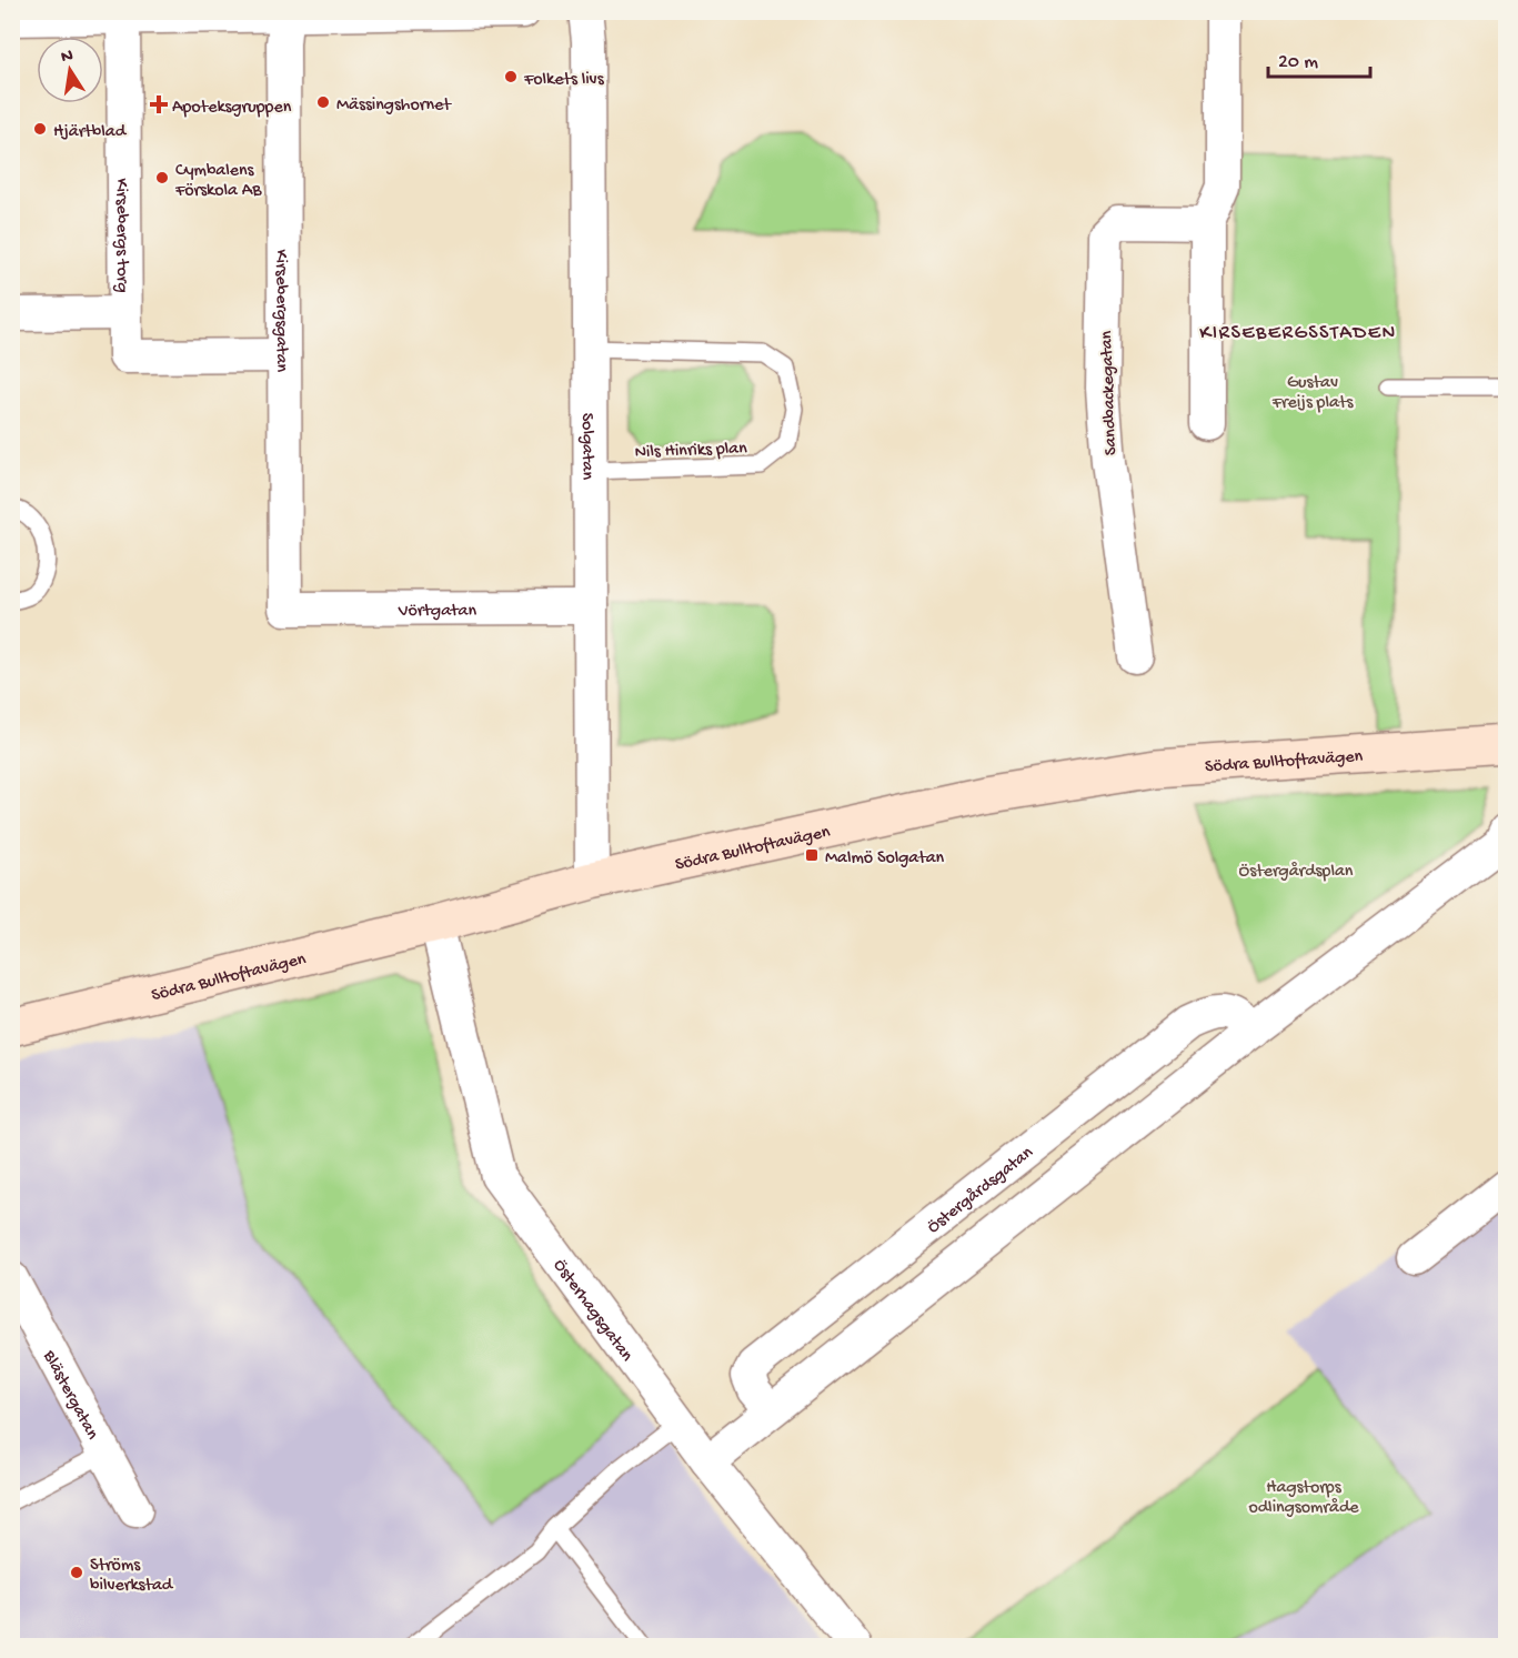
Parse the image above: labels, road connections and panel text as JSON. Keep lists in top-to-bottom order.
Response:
{
  "streets": {
    "street": [
      "Kirsebergs torg",
      "Kirsebergsgatan",
      "Sandbackegatan",
      "Solgatan",
      "Vörtgatan",
      "Södra Bulltoftavägen",
      "Östergårdsgatan",
      "Österhagsgatan",
      "Blästergatan"
    ],
    "lane": ["Nils Hinriks plan"]
  },
  "crossings": [
    ["Kirsebergsgatan", "Vörtgatan"],
    ["Solgatan", "Nils Hinriks plan"],
    ["Solgatan", "Vörtgatan"],
    ["Solgatan", "Södra Bulltoftavägen"],
    ["Södra Bulltoftavägen", "Österhagsgatan"]
  ],
  "districts": ["KIRSEBERGSSTADEN"],
  "parks": ["Gustav Freijs plats", "Östergårdsplan", "Hagstorps odlingsområde"],
  "places": {
    "other": [
      "Folkets livs",
      "Mässingshornet",
      "Hjärtblad",
      "Cymbalens Förskola AB",
      "Ströms bilverkstad"
    ],
    "health": ["Apoteksgruppen"],
    "transit": ["Malmö Solgatan"]
  },
  "scale_bar": "20 m",
  "north": "top"
}
